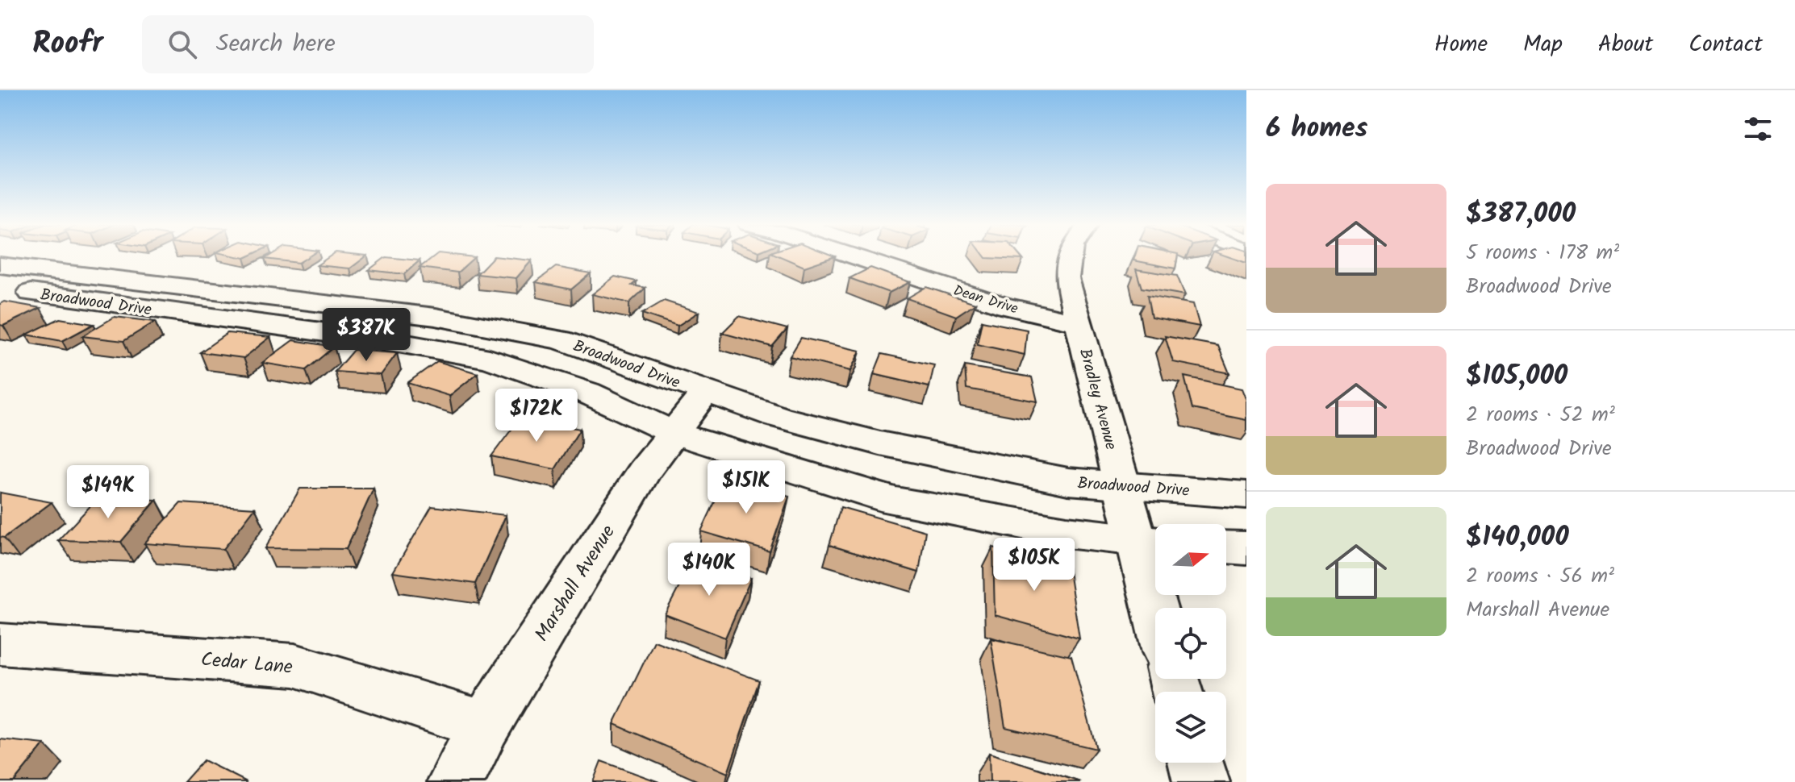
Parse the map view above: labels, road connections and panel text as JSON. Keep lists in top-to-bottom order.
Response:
{
  "streets": {
    "street": [
      "Dean Drive",
      "Broadwood Drive",
      "Bradley Avenue",
      "Marshall Avenue",
      "Cedar Lane"
    ]
  },
  "crossings": [
    ["Dean Drive", "Bradley Avenue"],
    ["Broadwood Drive", "Bradley Avenue"],
    ["Broadwood Drive", "Marshall Avenue"],
    ["Marshall Avenue", "Cedar Lane"]
  ],
  "north": "right",
  "page": {
    "header": "Roofr",
    "search": "Search here",
    "nav": [
      "Home",
      "Map",
      "About",
      "Contact"
    ],
    "heading": "6 homes",
    "list": [
      {
        "name": "$387,000",
        "note": "5 rooms · 178 m² · Broadwood Drive"
      },
      {
        "name": "$105,000",
        "note": "2 rooms · 52 m² · Broadwood Drive"
      },
      {
        "name": "$140,000",
        "note": "2 rooms · 56 m² · Marshall Avenue"
      }
    ],
    "price": [
      "$387K",
      "$172K",
      "$151K",
      "$149K",
      "$105K",
      "$140K"
    ]
  }
}
